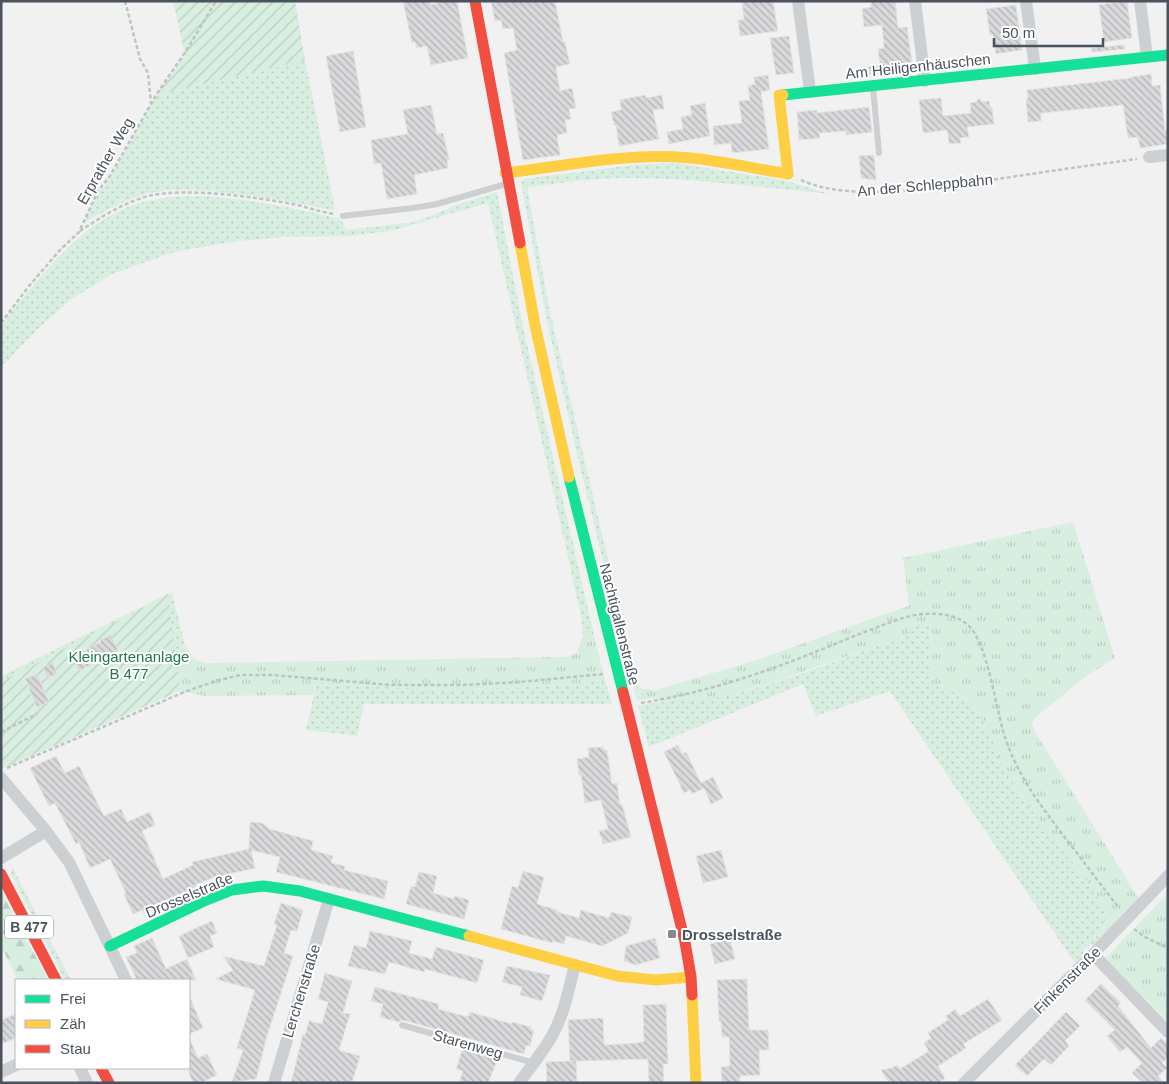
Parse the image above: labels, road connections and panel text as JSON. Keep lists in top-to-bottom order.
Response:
{
  "streets": {
    "street": [
      "Am Heiligenhäuschen",
      "Nachtigallenstraße",
      "Drosselstraße",
      "B 477",
      "Finkenstraße",
      "Lerchenstraße"
    ],
    "lane": ["Starenweg"],
    "path": ["Erprather Weg", "An der Schleppbahn"]
  },
  "crossings": [
    ["Am Heiligenhäuschen", "An der Schleppbahn"],
    ["Nachtigallenstraße", "Drosselstraße"],
    ["Drosselstraße", "Lerchenstraße"]
  ],
  "parks": ["Kleingartenanlage B 477"],
  "places": {
    "transit": ["Drosselstraße"]
  },
  "legend": ["Frei", "Zäh", "Stau"],
  "scale_bar": "50 m"
}
